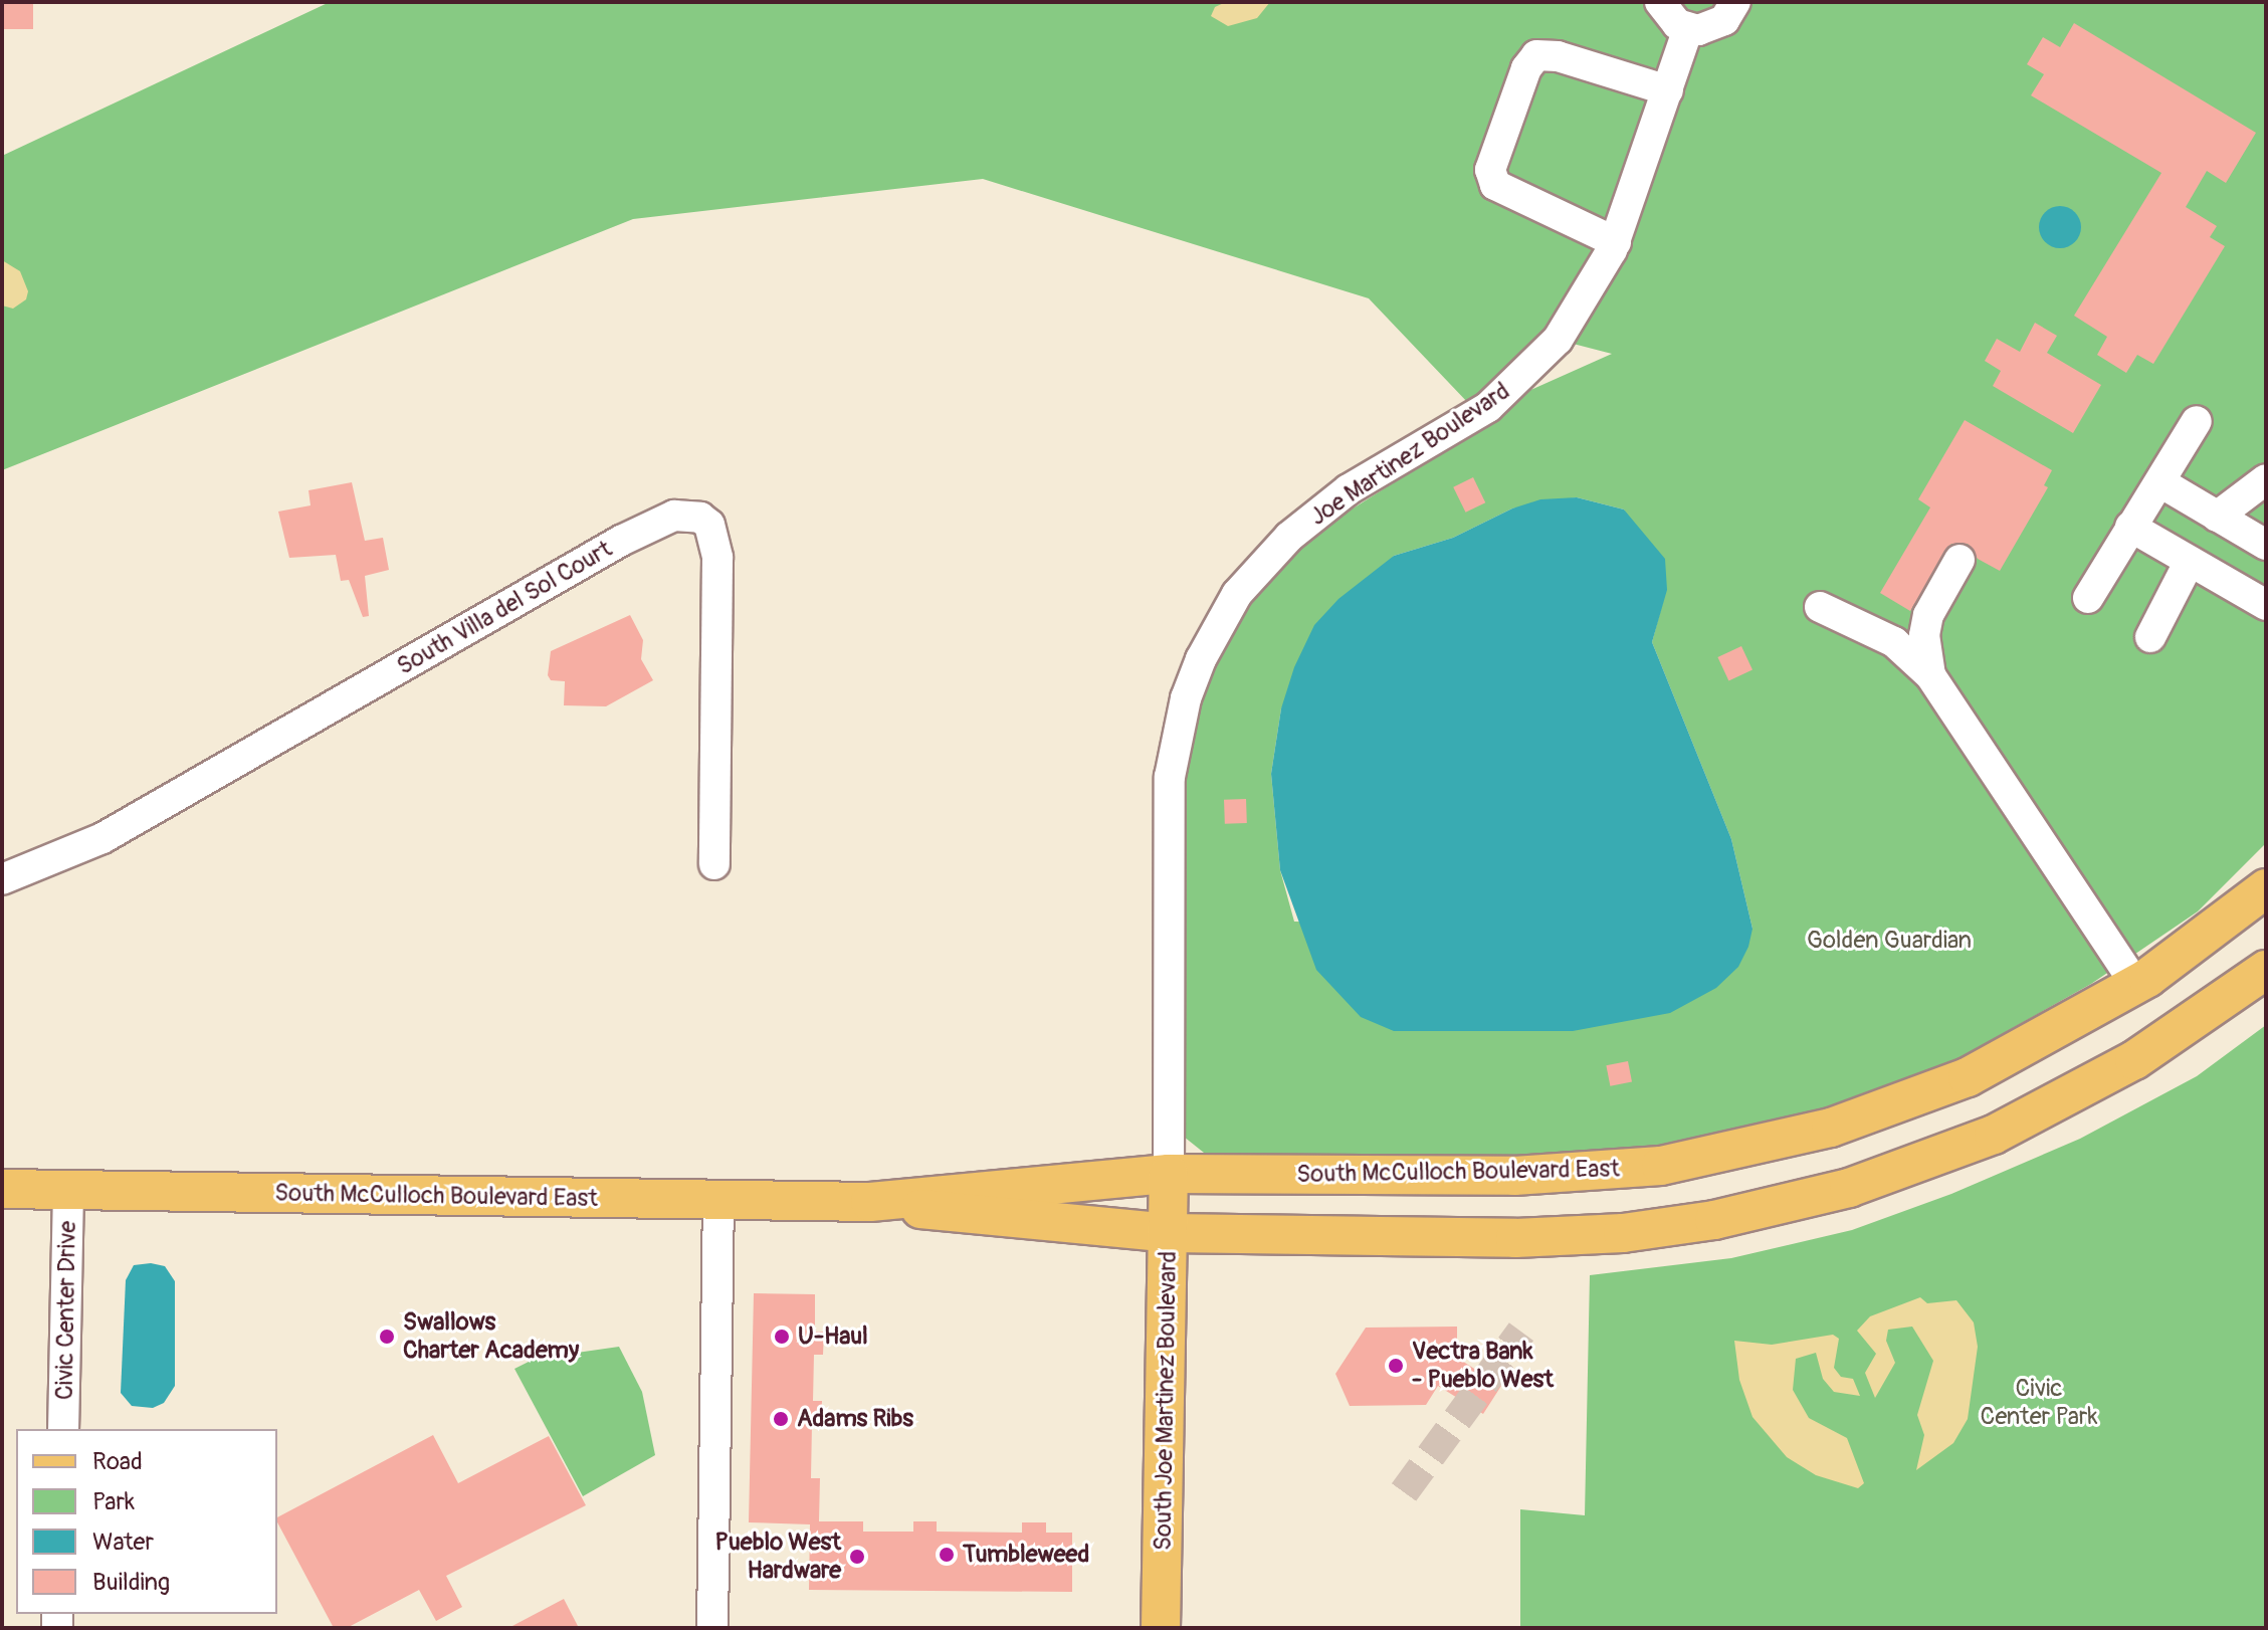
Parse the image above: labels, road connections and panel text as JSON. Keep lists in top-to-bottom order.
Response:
{
  "streets": {
    "main road": ["South McCulloch Boulevard East", "South Joe Martinez Boulevard"],
    "street": ["Joe Martinez Boulevard", "South Villa del Sol Court", "Civic Center Drive"]
  },
  "crossings": [
    ["Joe Martinez Boulevard", "South McCulloch Boulevard East"],
    ["Joe Martinez Boulevard", "South Joe Martinez Boulevard"],
    ["South McCulloch Boulevard East", "Civic Center Drive"],
    ["South McCulloch Boulevard East", "South Joe Martinez Boulevard"]
  ],
  "parks": ["Golden Guardian", "Civic Center Park"],
  "places": [
    "Swallows Charter Academy",
    "U-Haul",
    "Vectra Bank - Pueblo West",
    "Adams Ribs",
    "Tumbleweed",
    "Pueblo West Hardware"
  ],
  "legend": [
    "Road",
    "Park",
    "Water",
    "Building"
  ]
}
